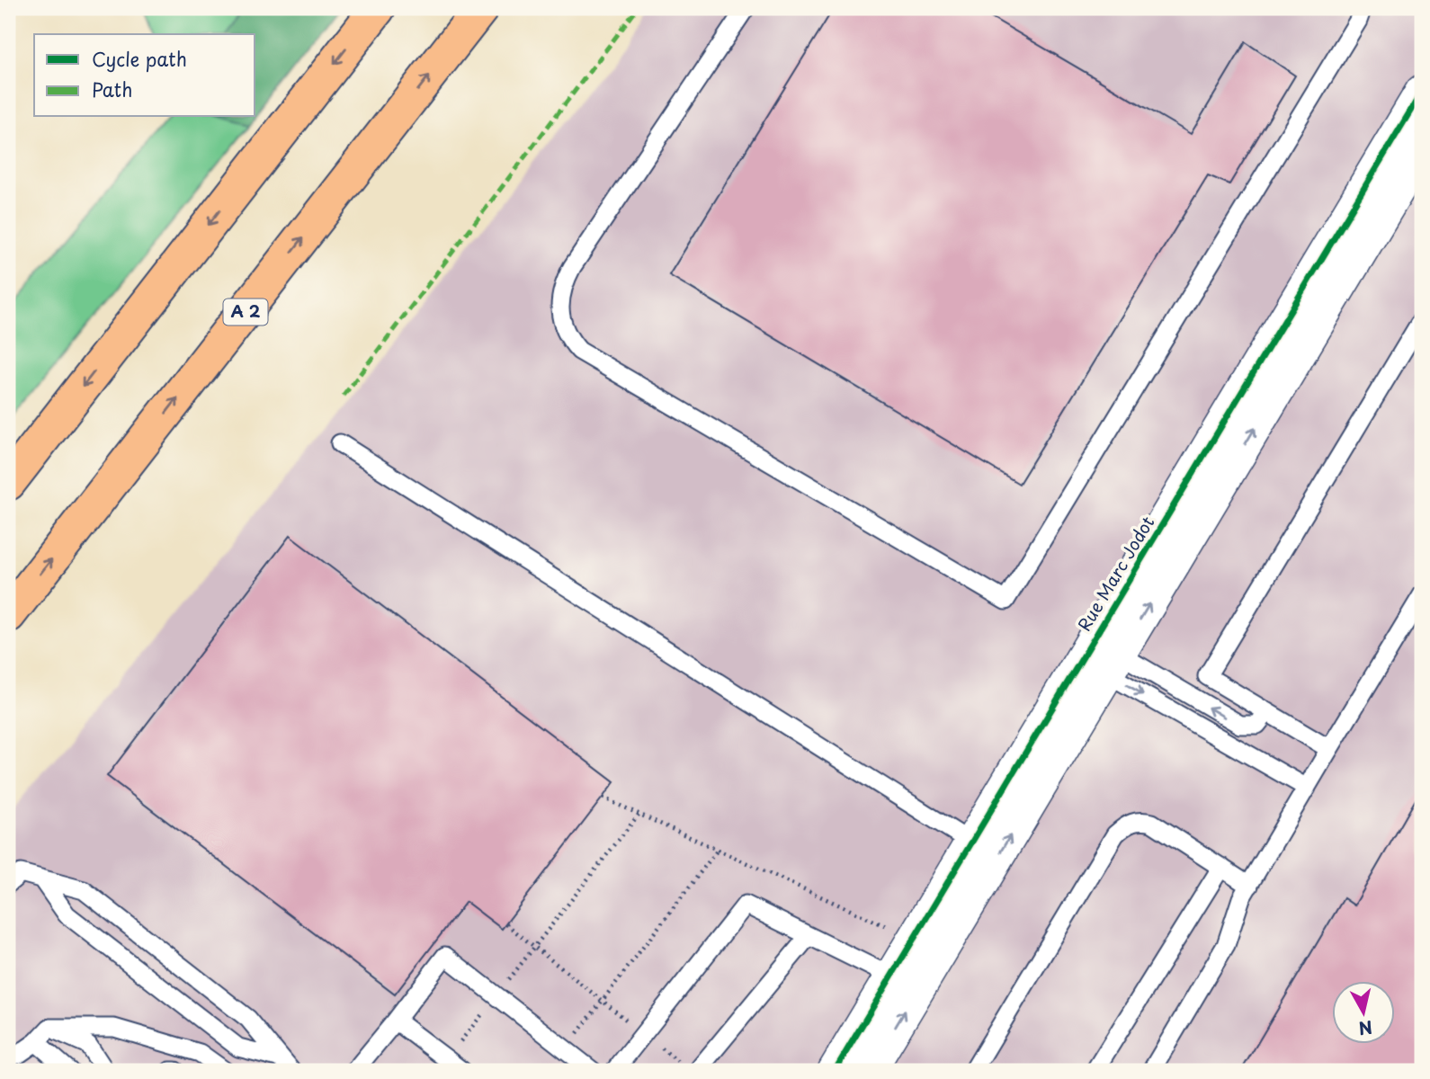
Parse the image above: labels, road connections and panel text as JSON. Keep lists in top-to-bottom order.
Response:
{
  "streets": {
    "highway": ["A 2"],
    "street": ["Rue Marc Jodot"]
  },
  "legend": ["Cycle path", "Path"],
  "north": "bottom"
}
